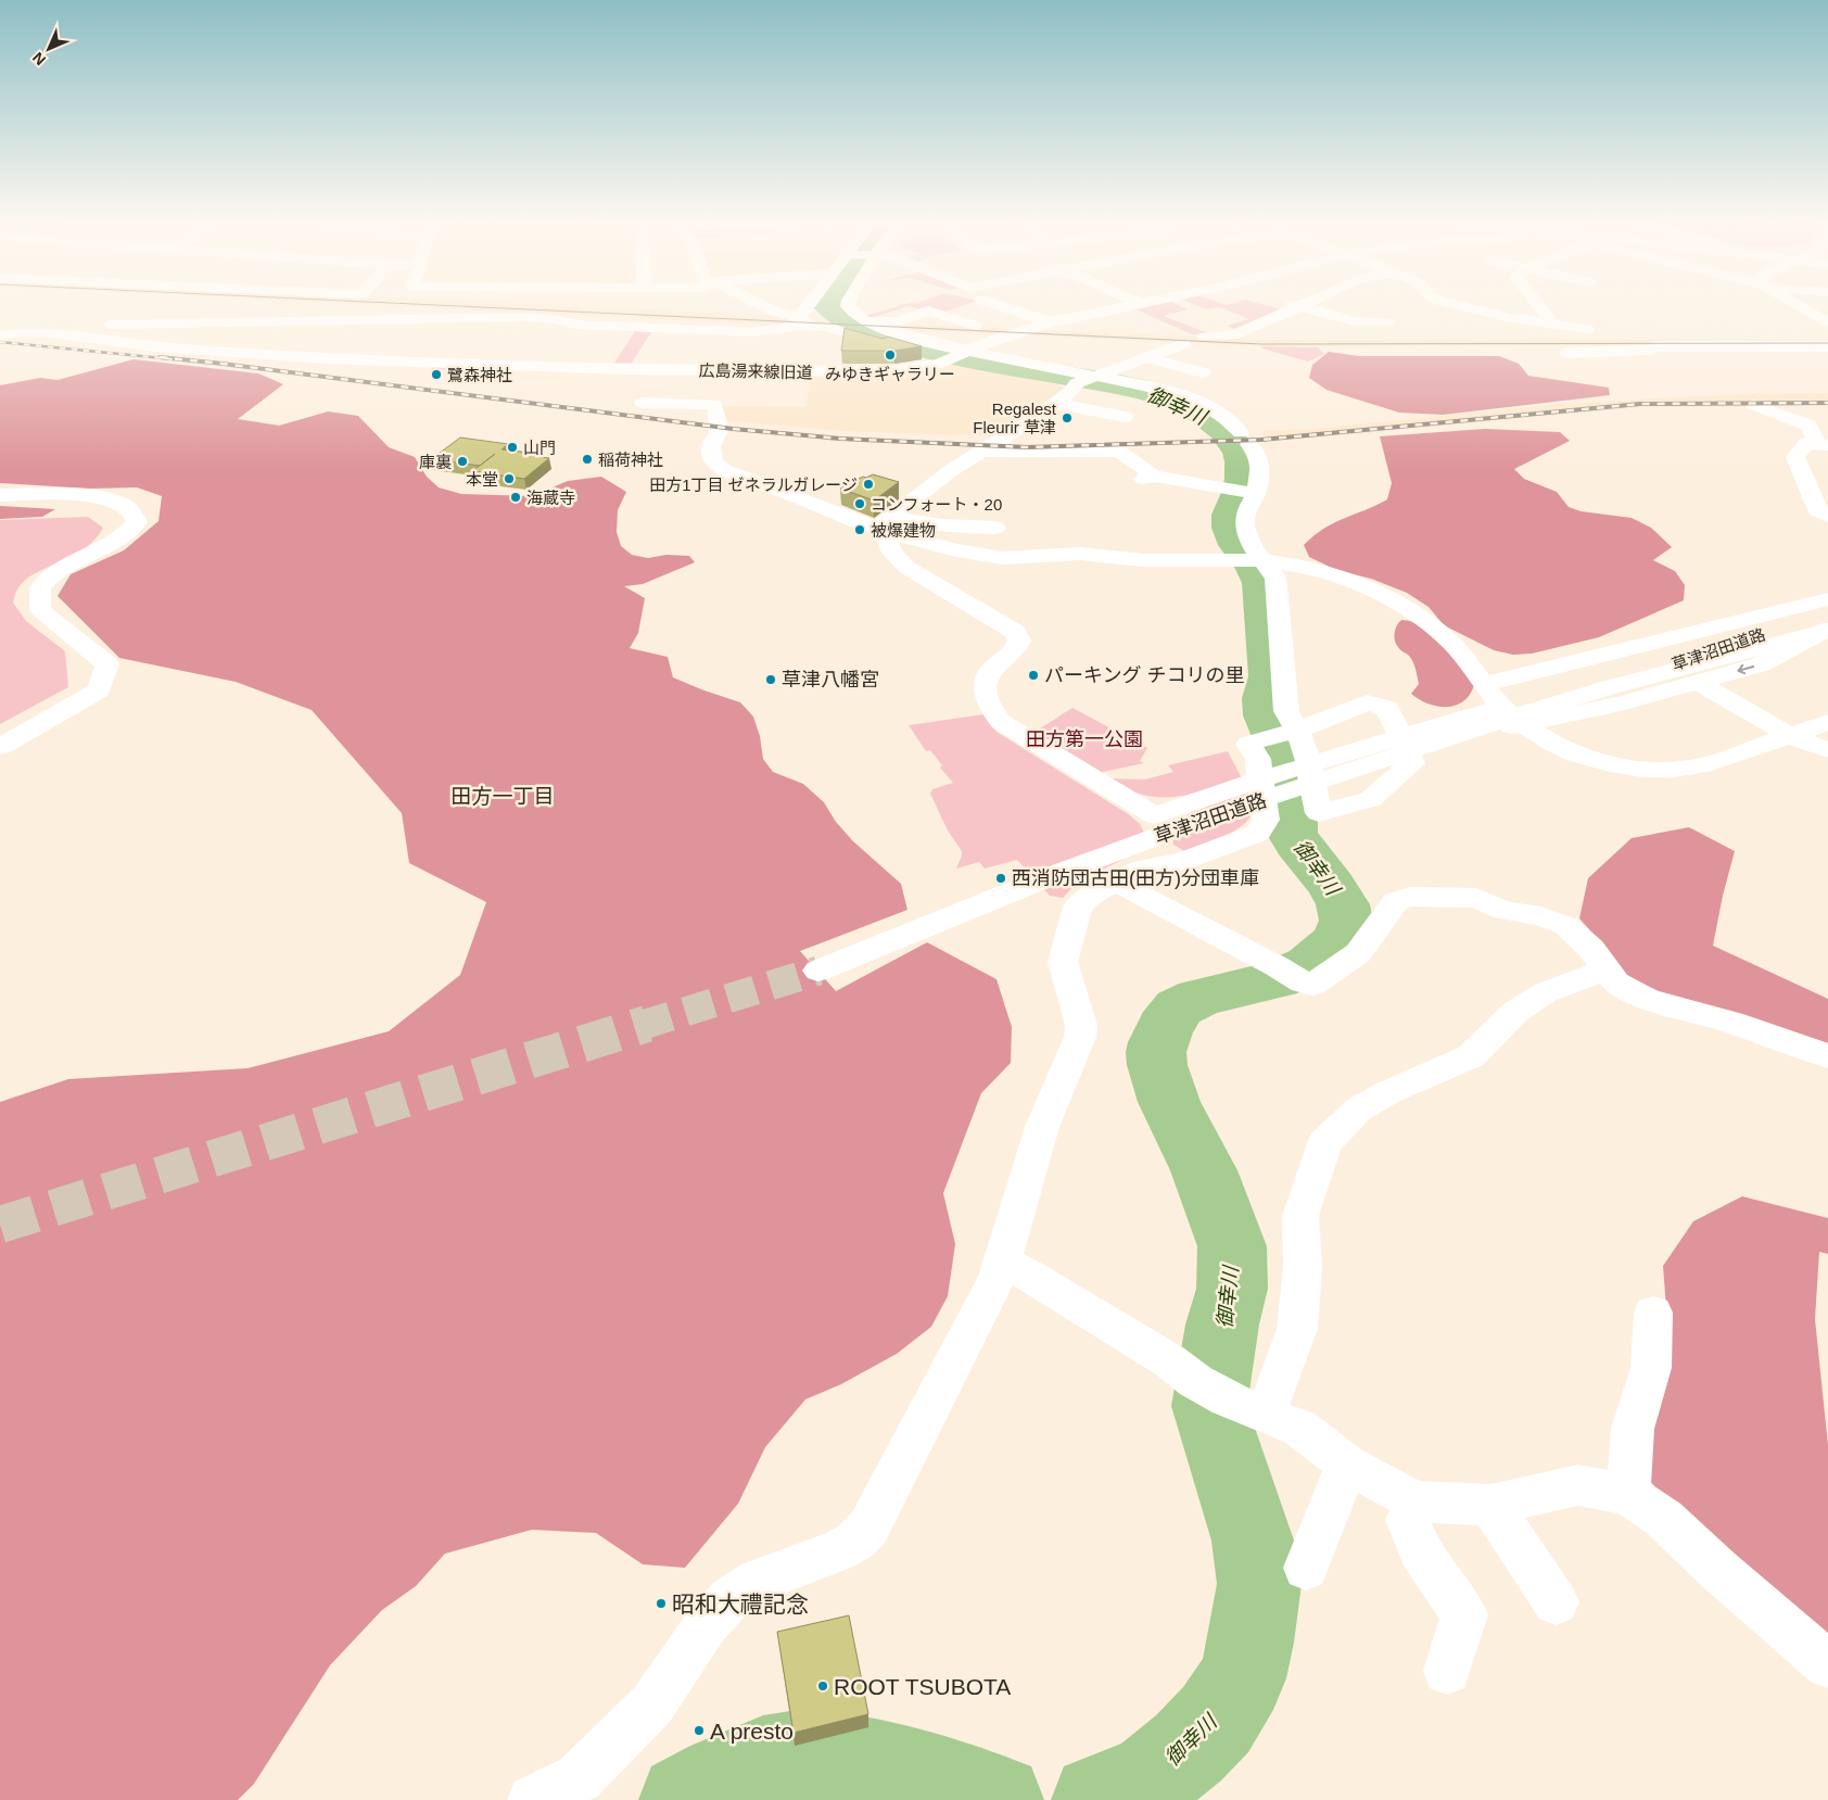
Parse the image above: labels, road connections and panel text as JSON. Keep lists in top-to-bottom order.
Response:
{
  "streets": {
    "main road": ["広島湯来線旧道", "草津沼田道路"]
  },
  "districts": ["田方一丁目"],
  "water": ["御幸川"],
  "parks": ["田方第一公園"],
  "places": [
    "みゆきギャラリー",
    "鷺森神社",
    "Regalest Fleurir 草津",
    "山門",
    "稲荷神社",
    "庫裏",
    "本堂",
    "田方1丁目 ゼネラルガレージ",
    "海蔵寺",
    "コンフォート・20",
    "被爆建物",
    "パーキング チコリの里",
    "草津八幡宮",
    "西消防団古田(田方)分団車庫",
    "昭和大禮記念",
    "ROOT TSUBOTA",
    "A presto"
  ],
  "north": "bottom left"
}
